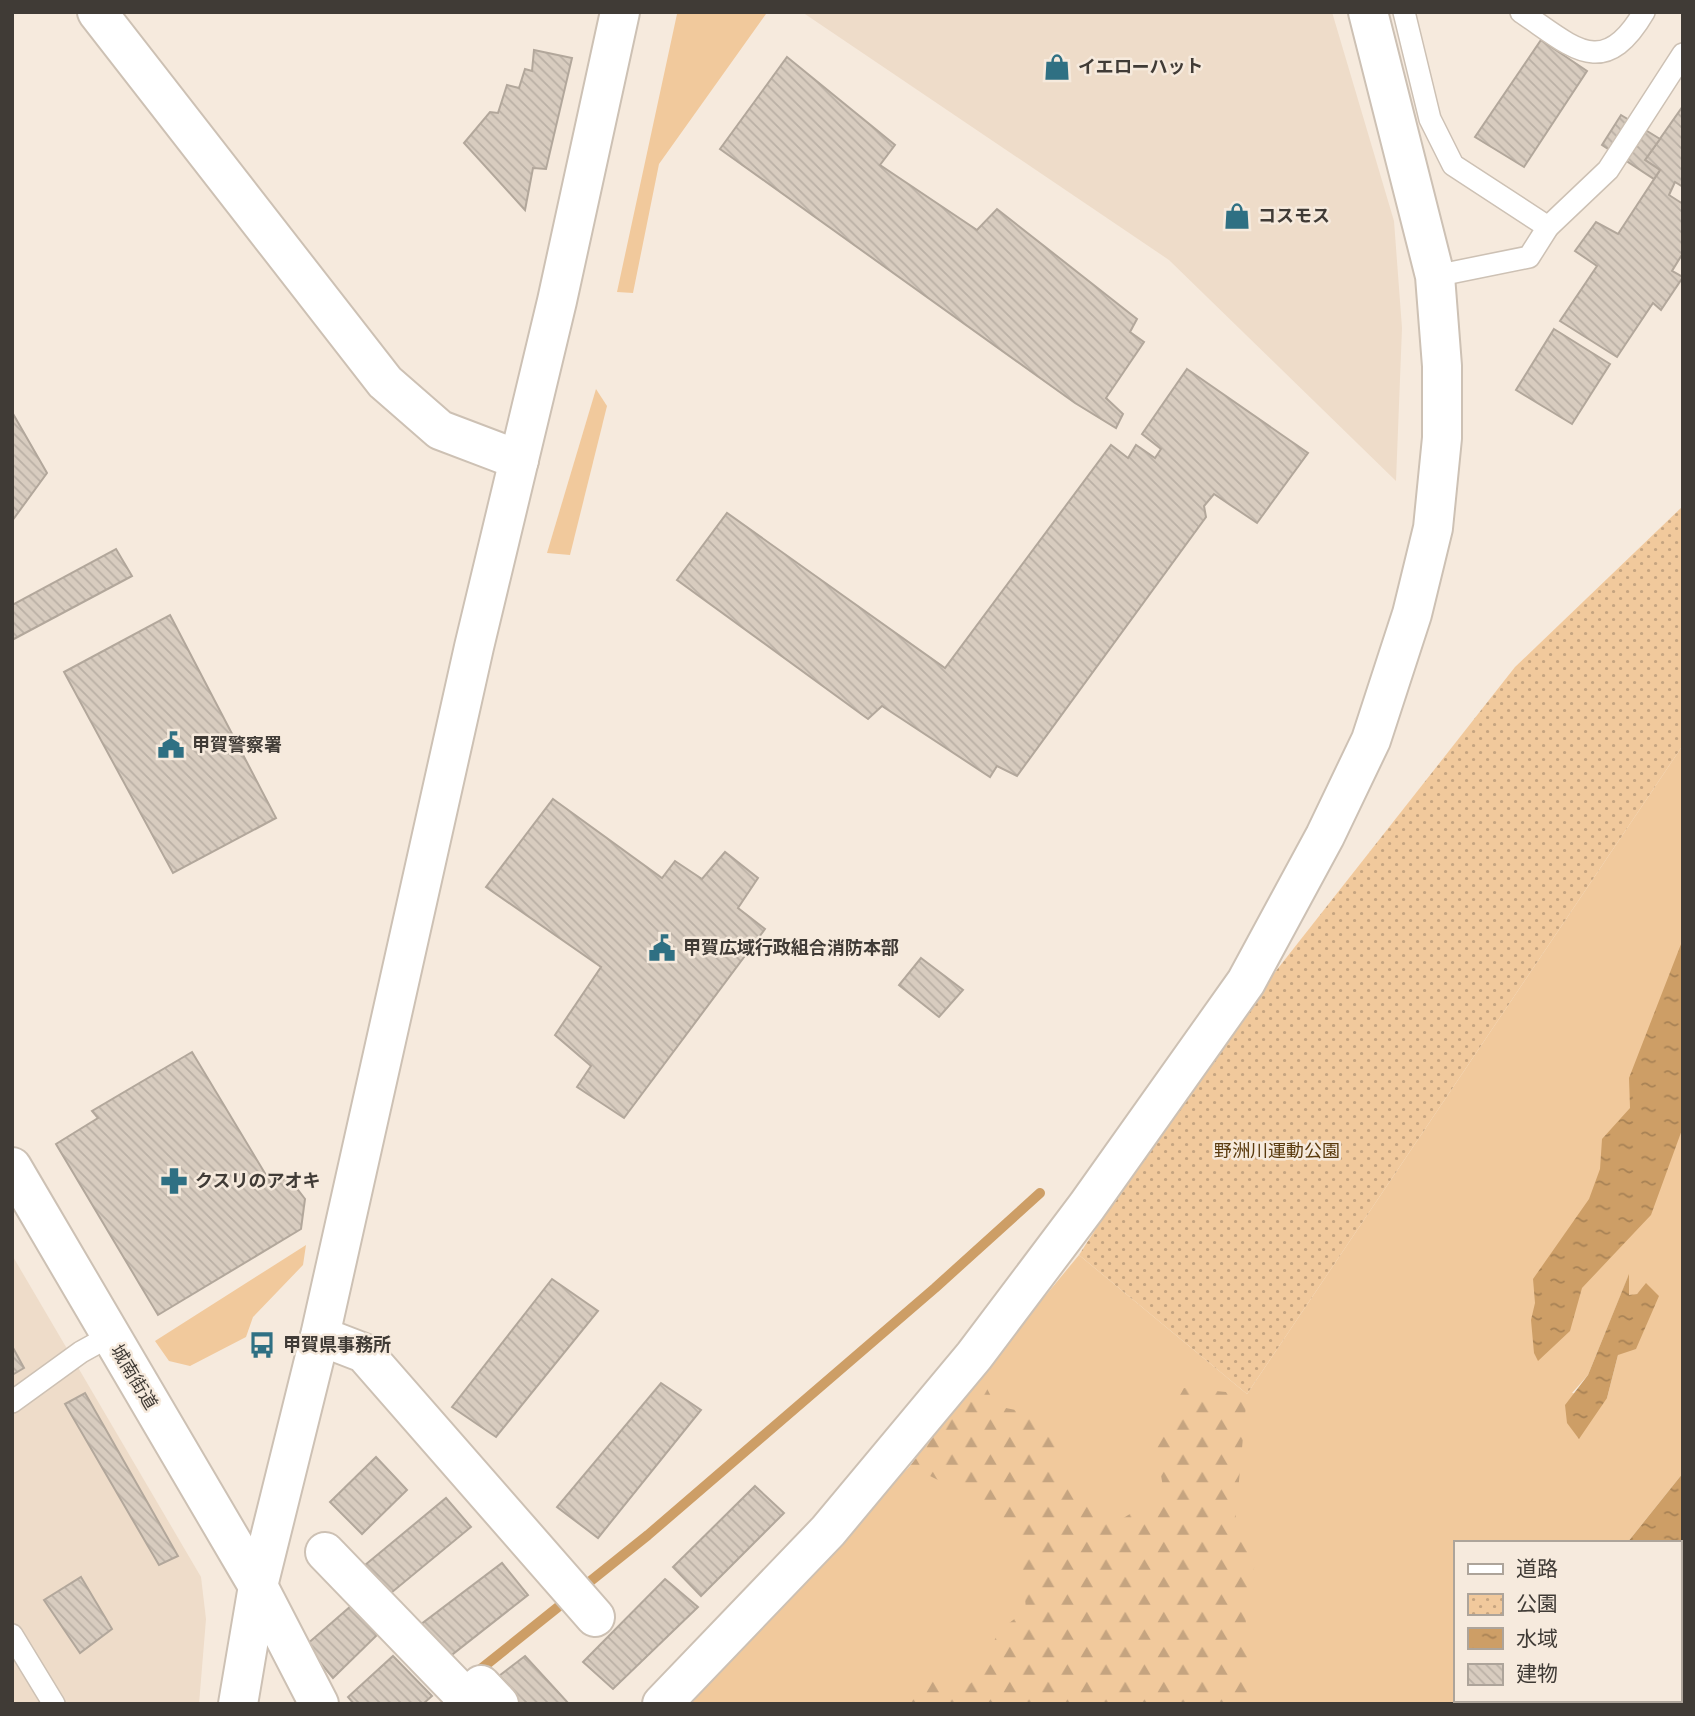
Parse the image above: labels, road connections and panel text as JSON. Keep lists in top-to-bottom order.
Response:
{
  "streets": {
    "street": ["城南街道"]
  },
  "parks": ["野洲川運動公園"],
  "places": {
    "shop": ["イエローハット", "コスモス"],
    "public building": ["甲賀警察署", "甲賀広域行政組合消防本部"],
    "pharmacy": ["クスリのアオキ"],
    "bus stop": ["甲賀県事務所"]
  },
  "legend": [
    "道路",
    "公園",
    "水域",
    "建物"
  ]
}
